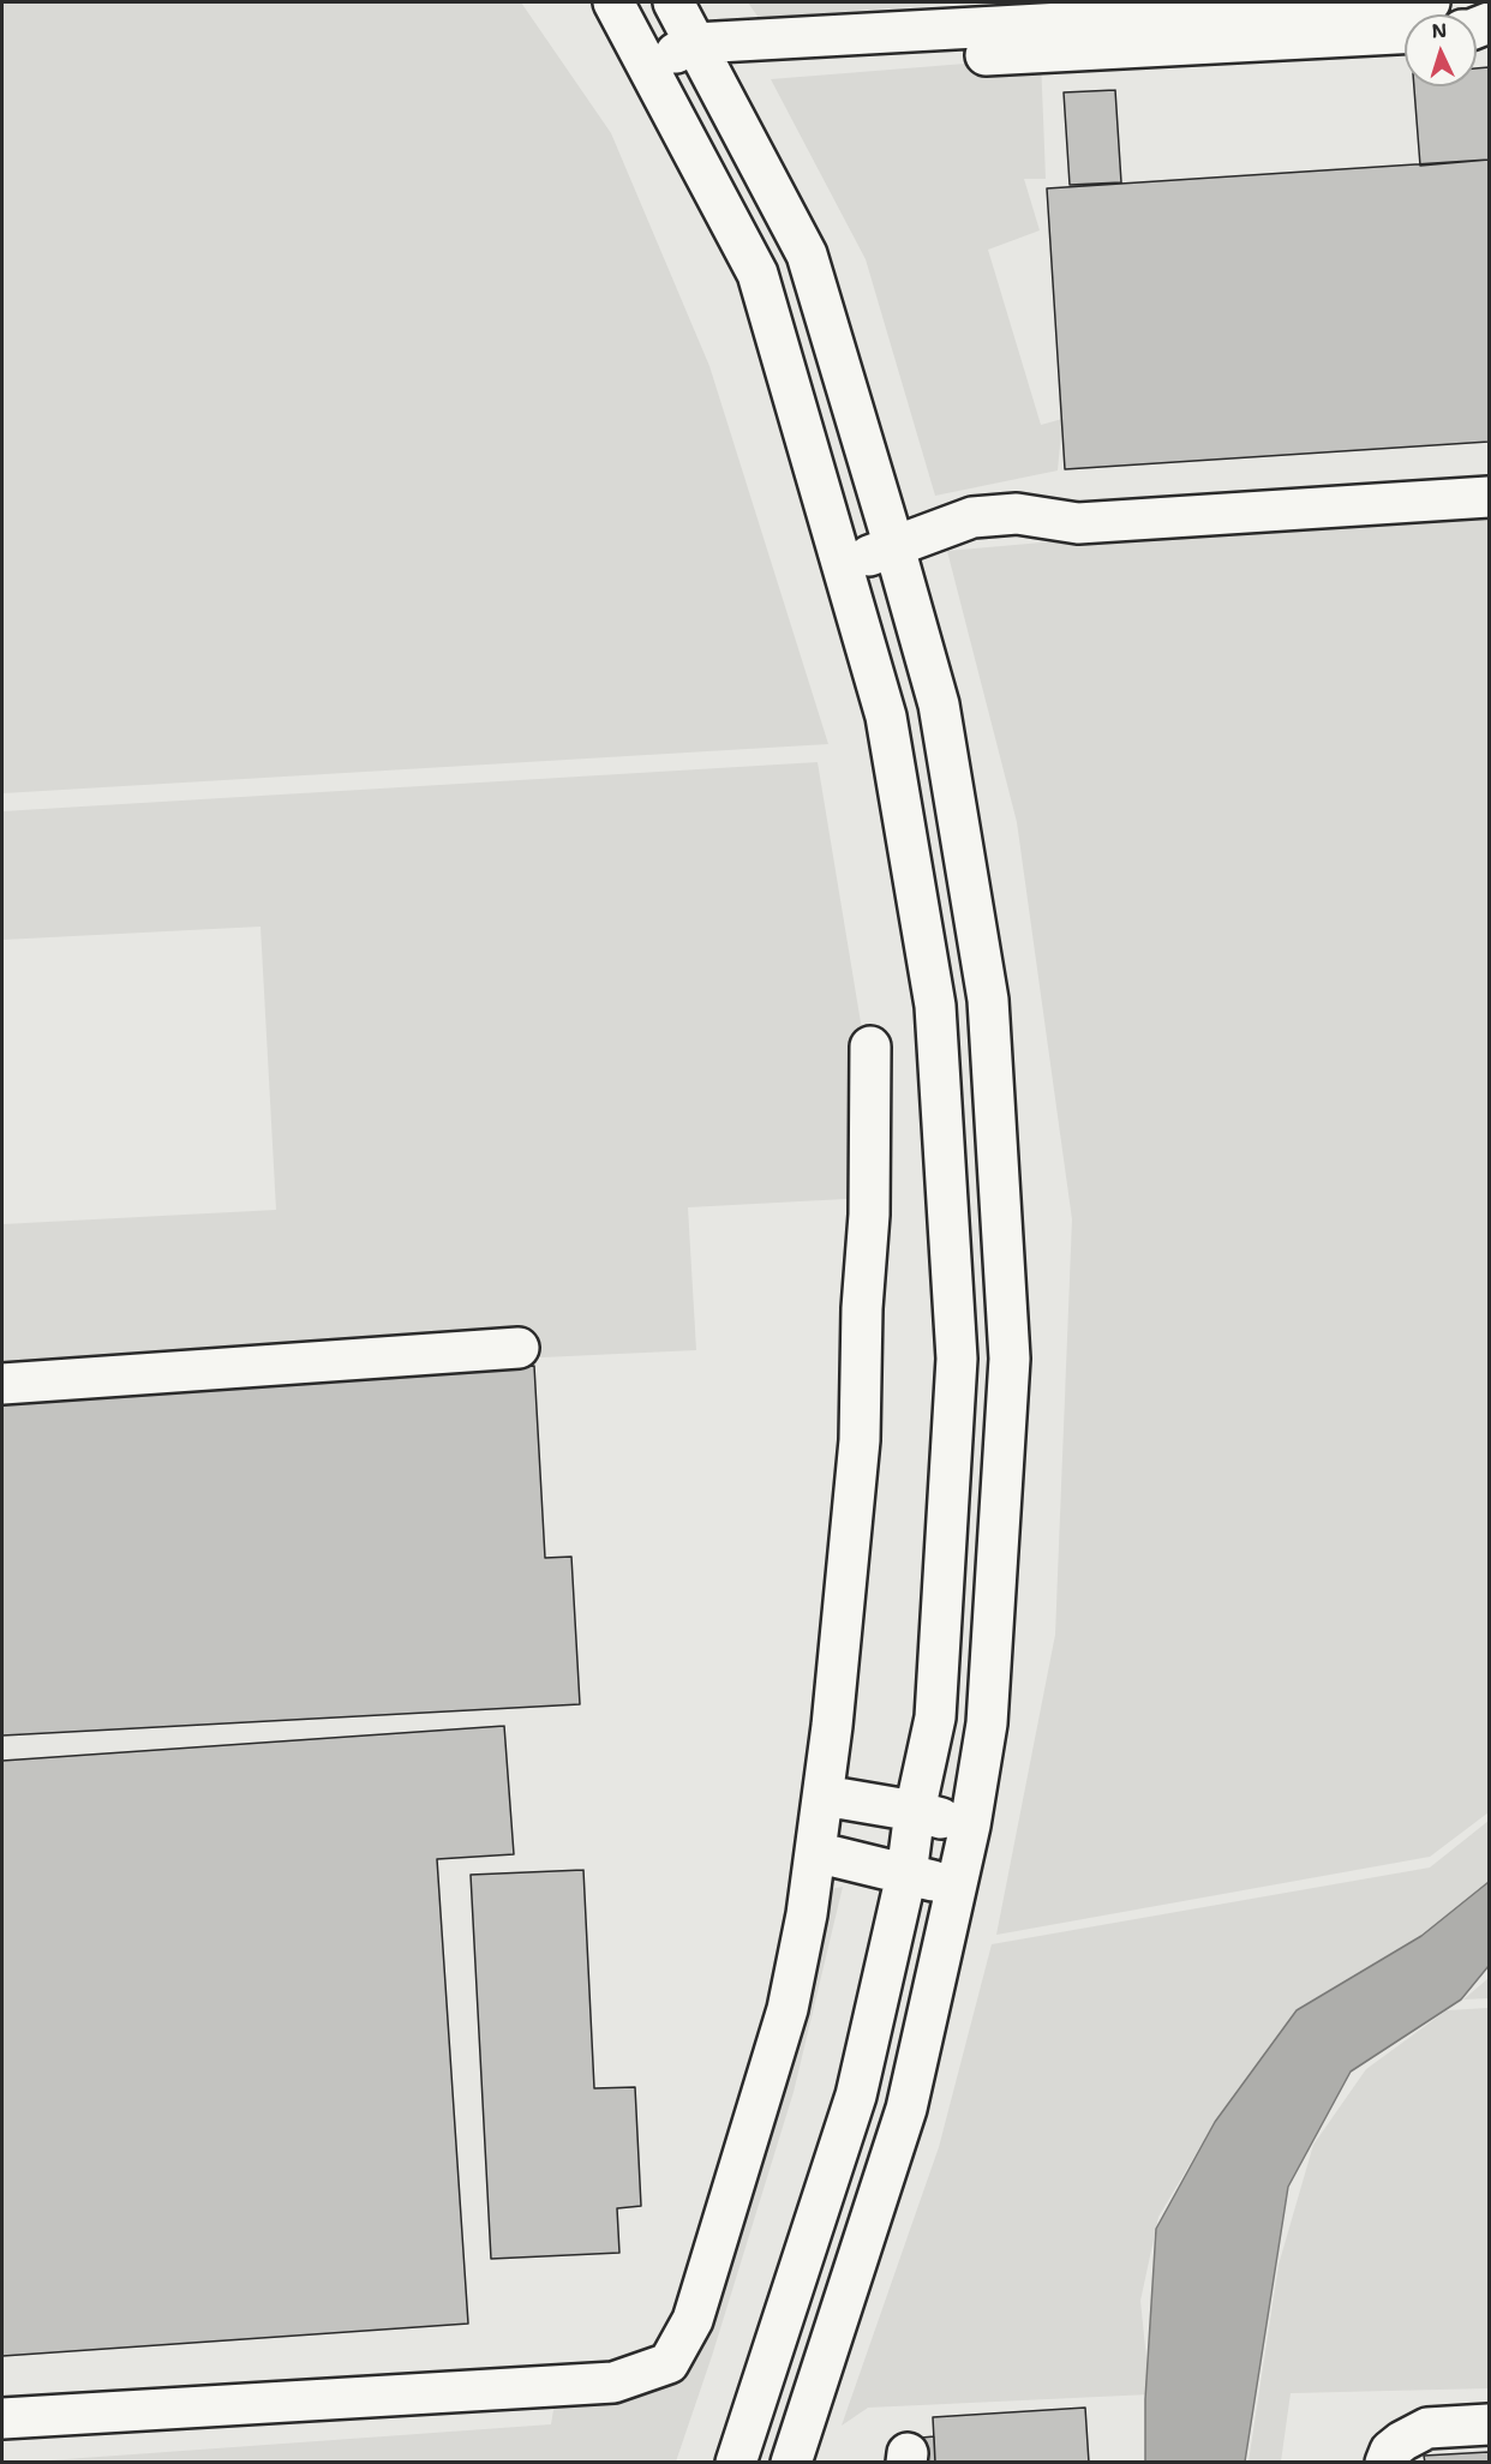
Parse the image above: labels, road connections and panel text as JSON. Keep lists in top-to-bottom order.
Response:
{
  "north": "top"
}
